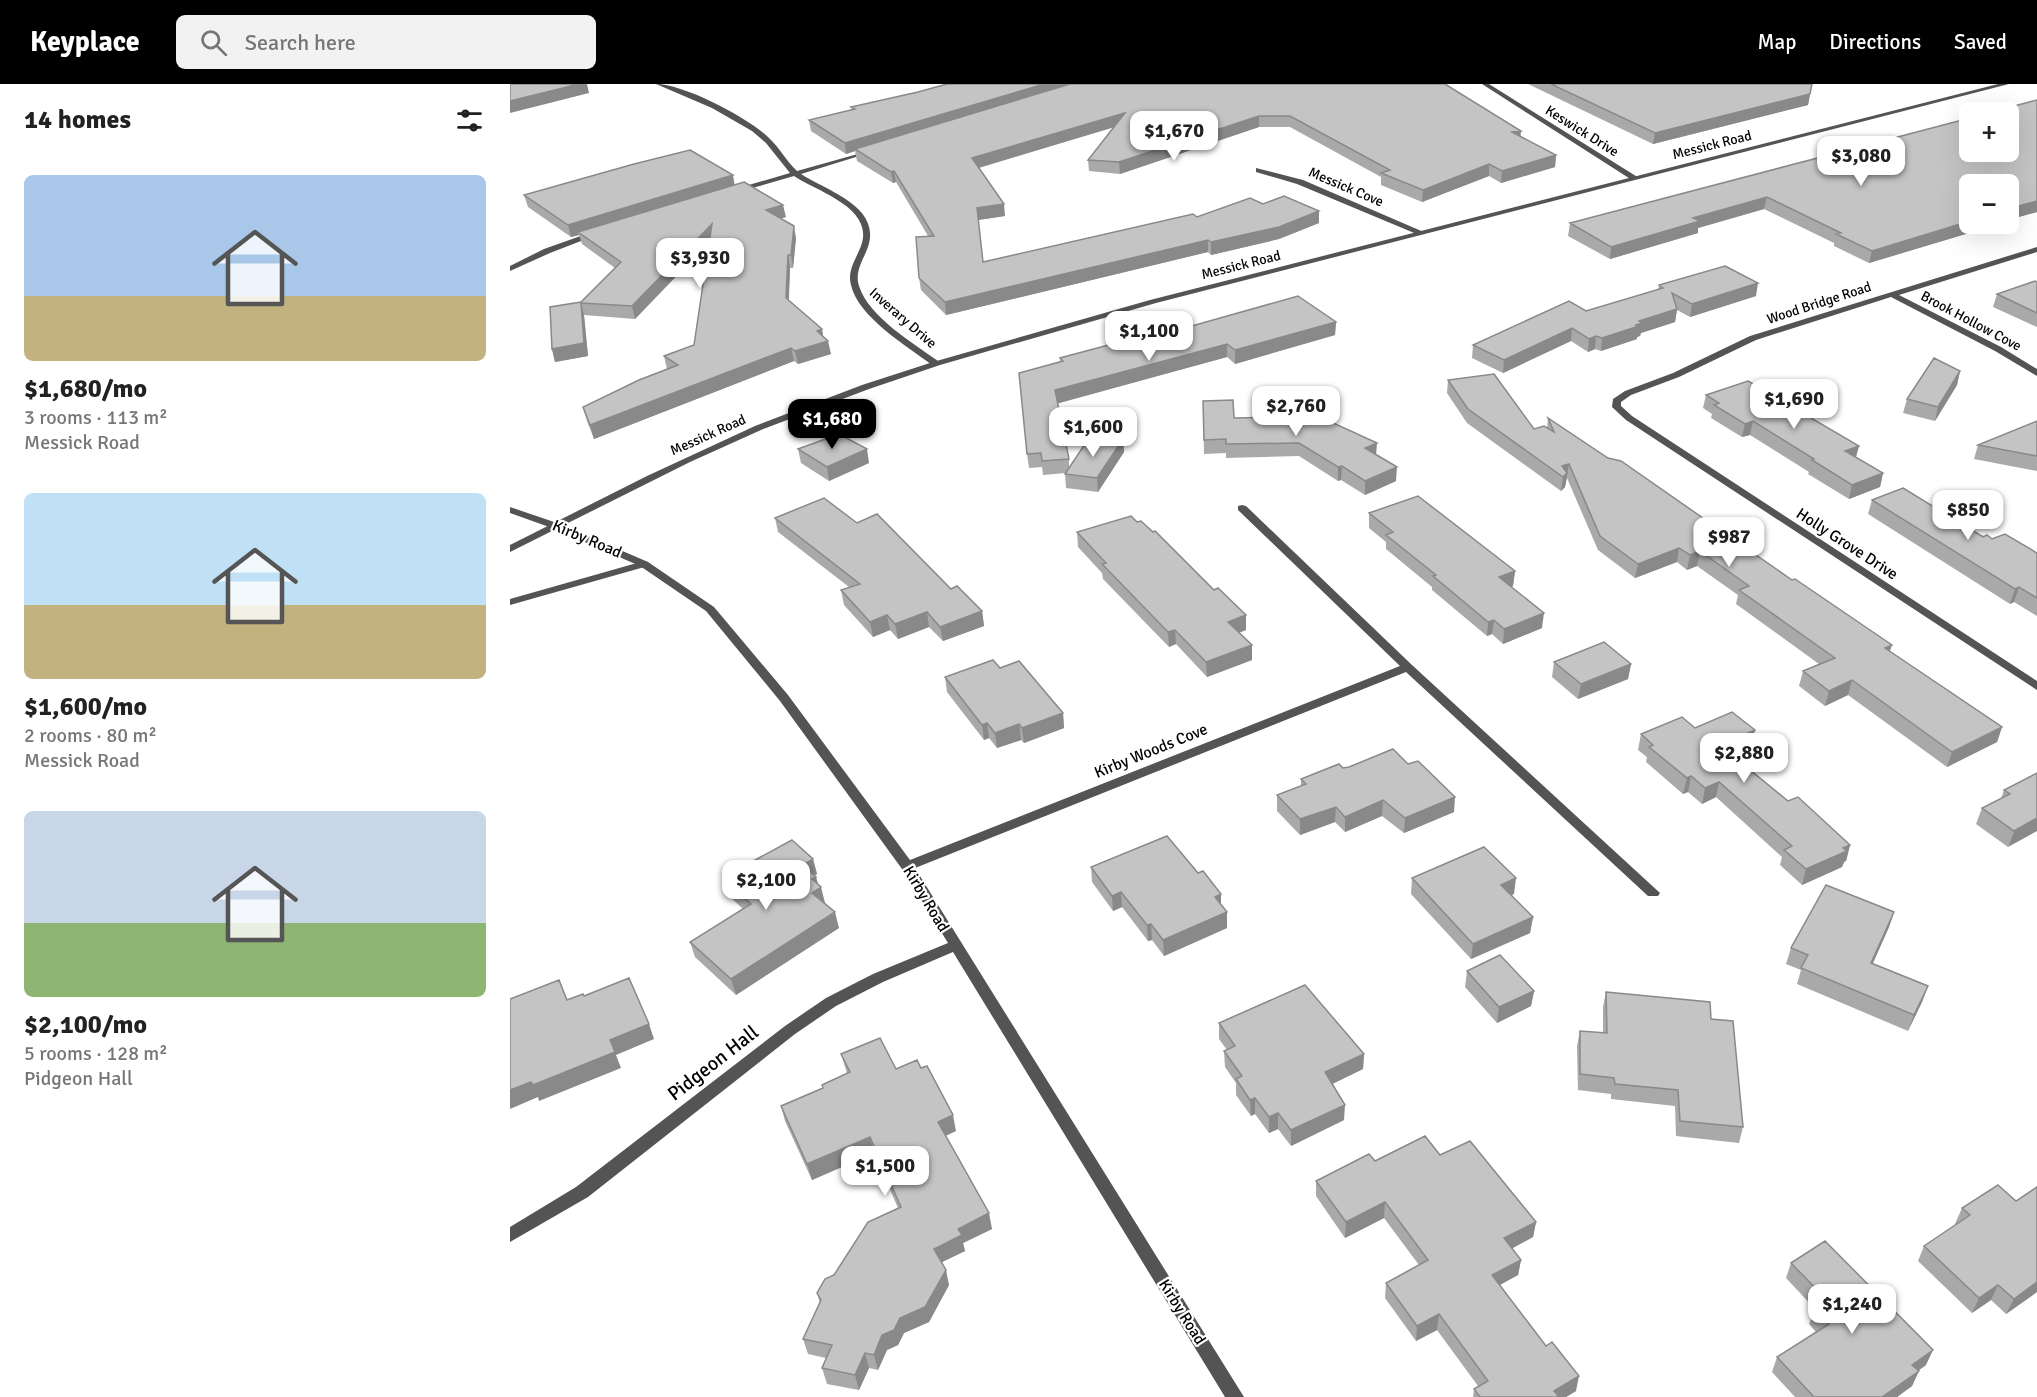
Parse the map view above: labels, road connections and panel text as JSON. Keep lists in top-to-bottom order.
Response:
{
  "streets": {
    "street": [
      "Keswick Drive",
      "Messick Road",
      "Messick Cove",
      "Wood Bridge Road",
      "Inverary Drive",
      "Brook Hollow Cove",
      "Kirby Road",
      "Holly Grove Drive",
      "Kirby Woods Cove",
      "Pidgeon Hall"
    ]
  },
  "crossings": [
    ["Keswick Drive", "Messick Road"],
    ["Messick Road", "Messick Cove"],
    ["Messick Road", "Inverary Drive"],
    ["Messick Road", "Kirby Road"],
    ["Wood Bridge Road", "Brook Hollow Cove"],
    ["Wood Bridge Road", "Holly Grove Drive"],
    ["Kirby Road", "Kirby Woods Cove"],
    ["Kirby Road", "Pidgeon Hall"]
  ],
  "page": {
    "header": "Keyplace",
    "search": "Search here",
    "nav": ["Map", "Directions", "Saved"],
    "heading": "14 homes",
    "map_buttons": ["+", "−"],
    "price": [
      "$1,670",
      "$3,080",
      "$3,930",
      "$1,100",
      "$1,690",
      "$2,760",
      "$1,680",
      "$1,600",
      "$850",
      "$987",
      "$2,880",
      "$2,100",
      "$1,500",
      "$1,240"
    ],
    "list": [
      {
        "name": "$1,680/mo",
        "note": "3 rooms · 113 m² · Messick Road"
      },
      {
        "name": "$1,600/mo",
        "note": "2 rooms · 80 m² · Messick Road"
      },
      {
        "name": "$2,100/mo",
        "note": "5 rooms · 128 m² · Pidgeon Hall"
      }
    ]
  }
}
